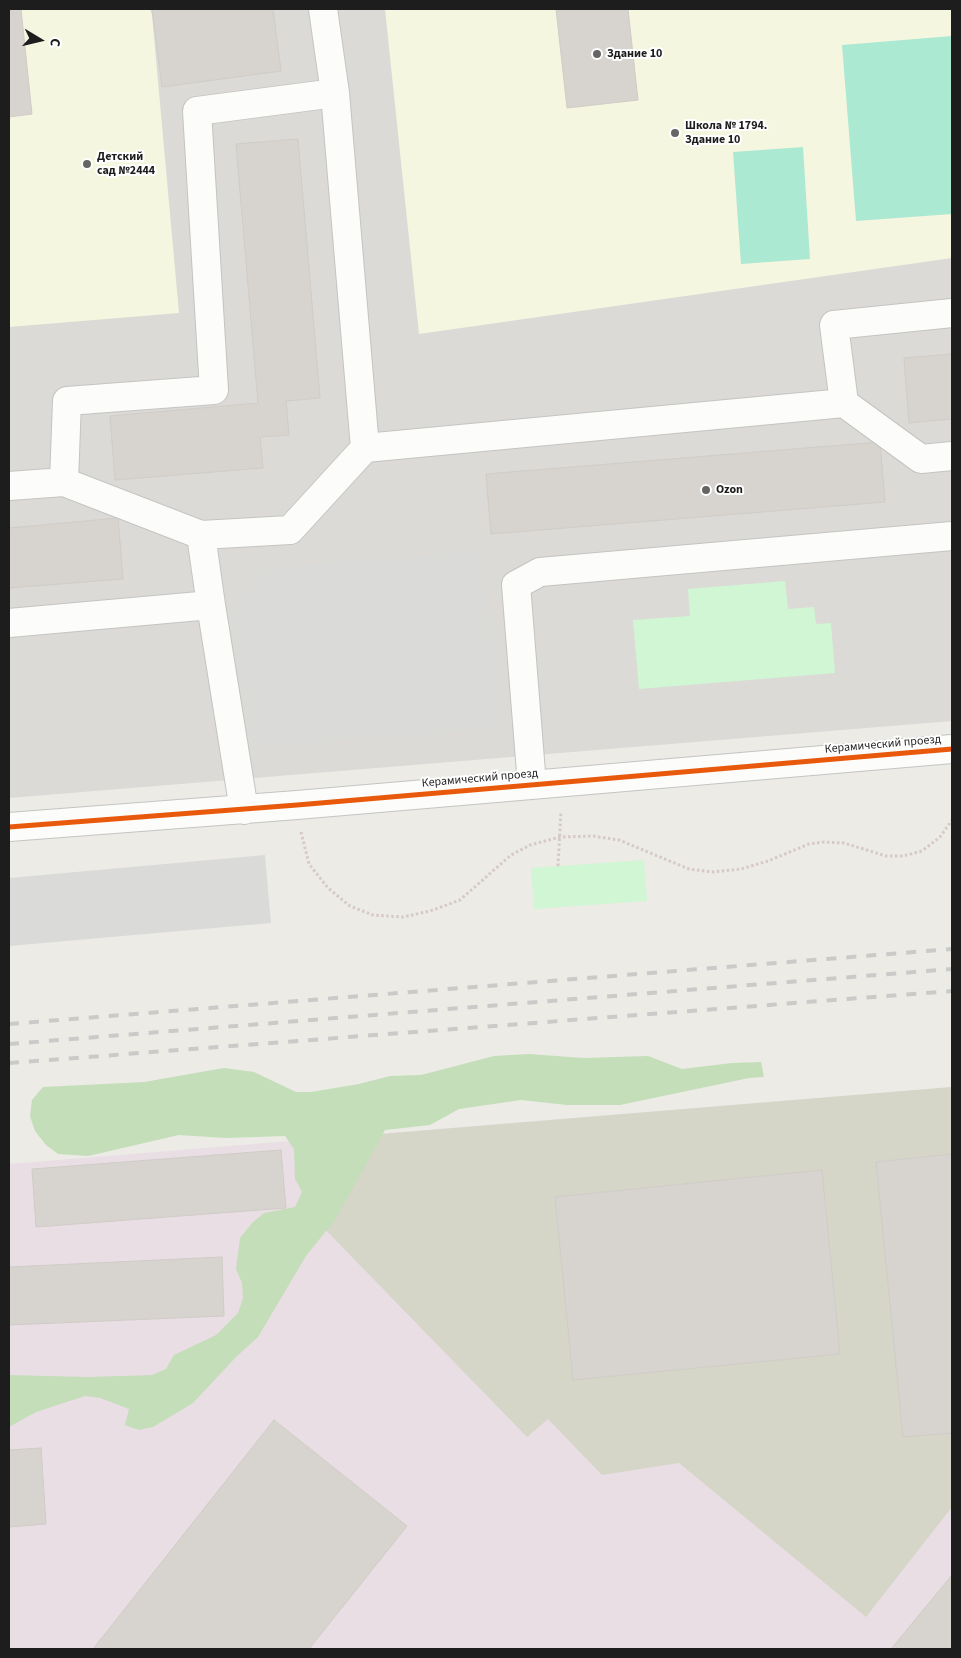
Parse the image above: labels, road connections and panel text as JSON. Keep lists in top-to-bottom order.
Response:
{
  "streets": {
    "street": ["Керамический проезд"]
  },
  "places": [
    "Здание 10",
    "Школа № 1794. Здание 10",
    "Детский сад №2444",
    "Ozon"
  ],
  "north": "right"
}
